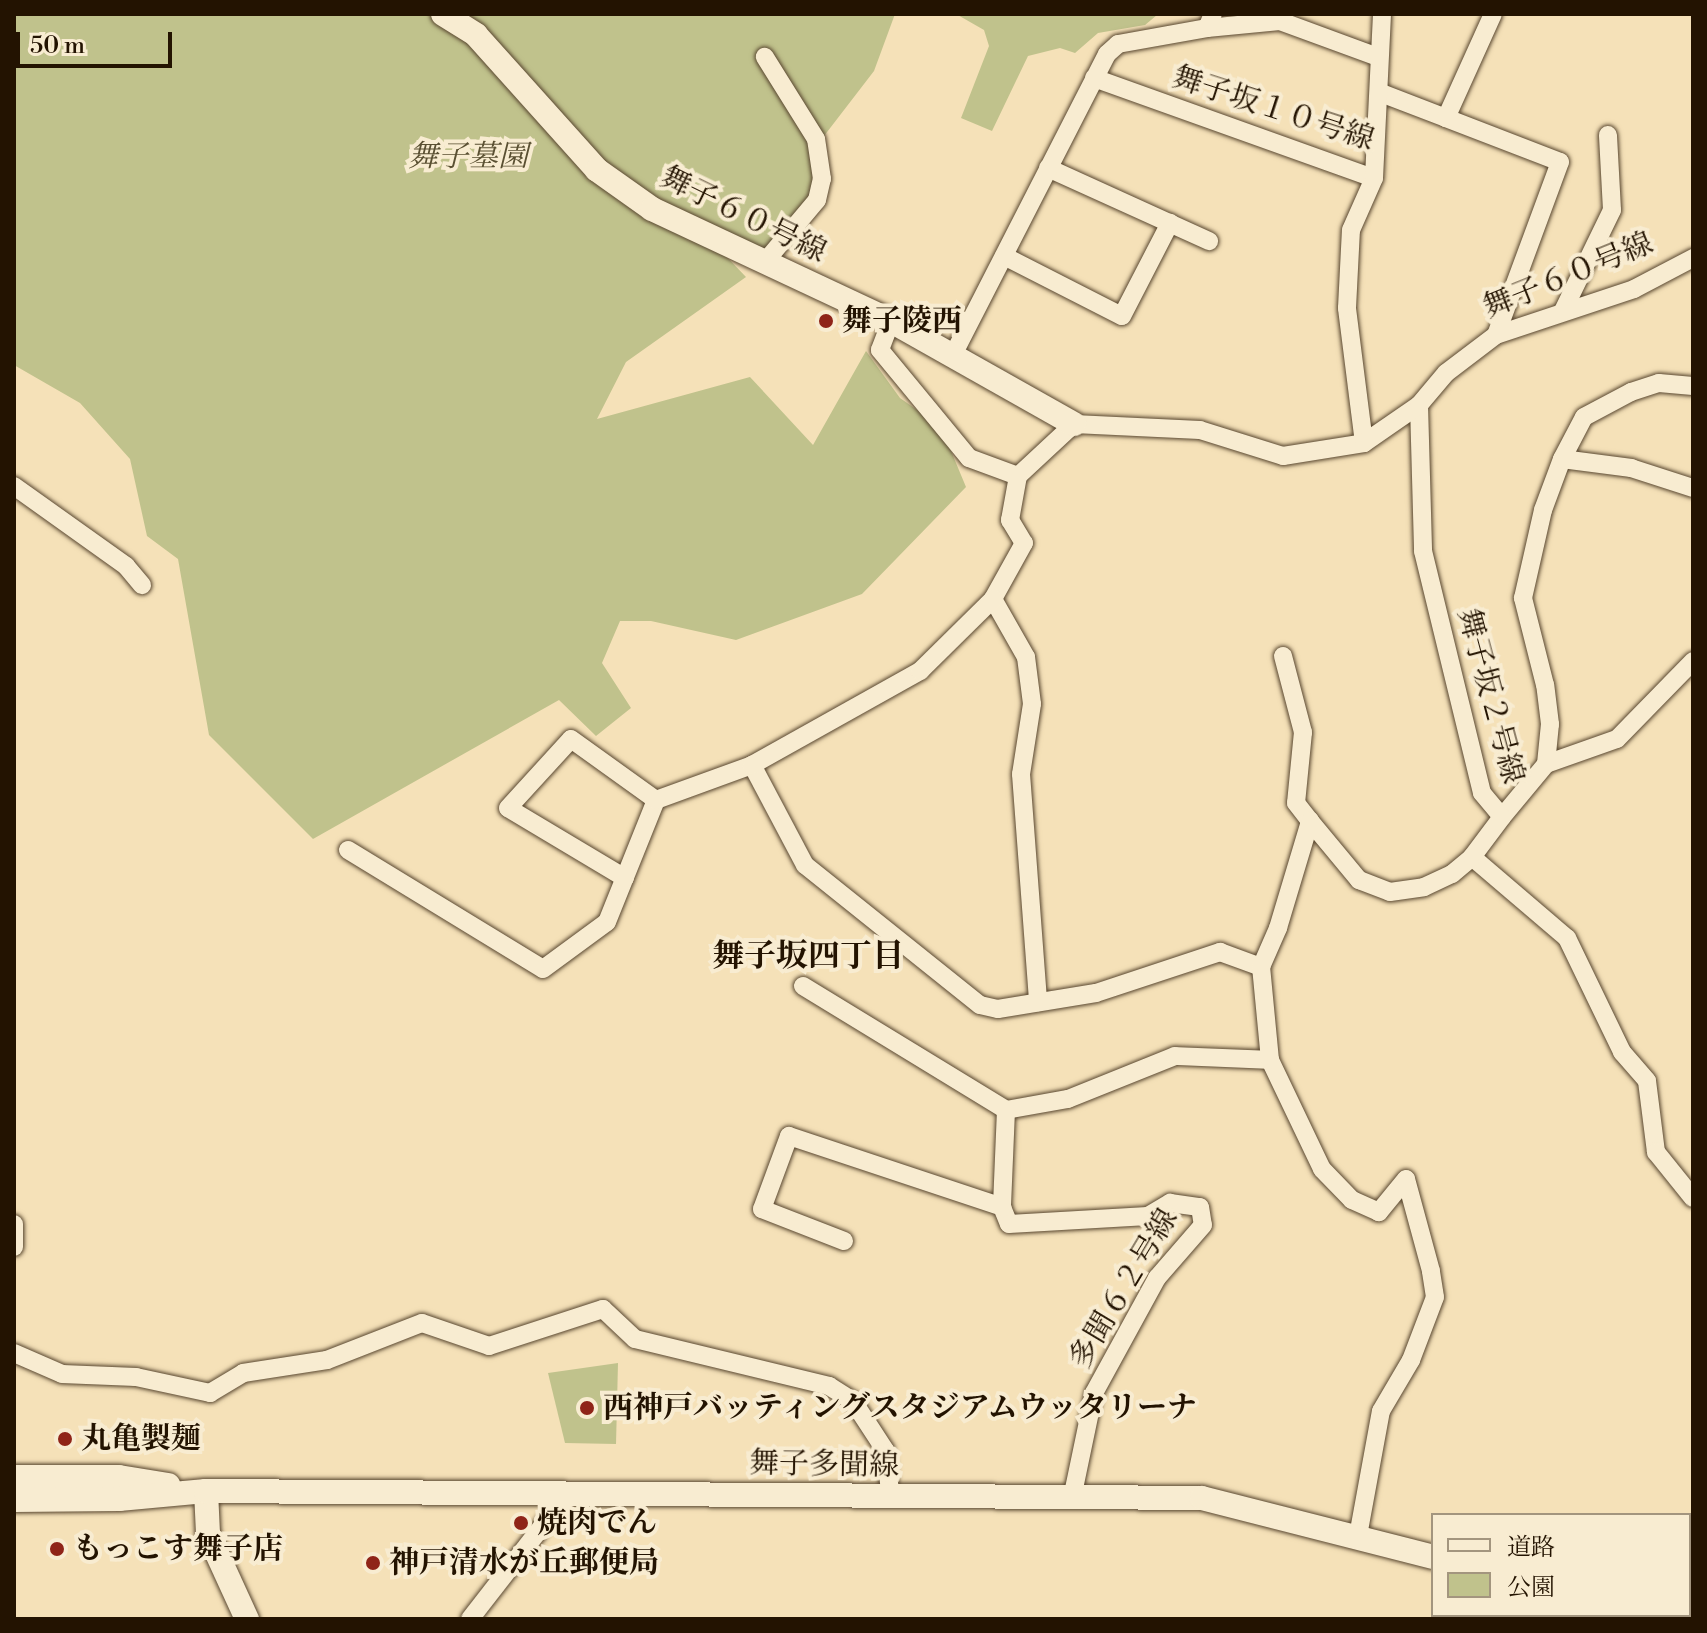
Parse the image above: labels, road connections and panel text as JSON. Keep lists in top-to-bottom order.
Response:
{
  "streets": {
    "street": [
      "舞子坂１０号線",
      "舞子６０号線",
      "舞子坂２号線",
      "多聞６２号線",
      "舞子多聞線"
    ]
  },
  "crossings": [
    ["舞子坂１０号線", "舞子６０号線"],
    ["舞子６０号線", "舞子坂２号線"],
    ["多聞６２号線", "舞子多聞線"]
  ],
  "districts": ["舞子坂四丁目"],
  "parks": ["舞子墓園"],
  "places": [
    "舞子陵西",
    "西神戸バッティングスタジアムウッタリーナ",
    "丸亀製麺",
    "焼肉でん",
    "もっこす舞子店",
    "神戸清水が丘郵便局"
  ],
  "legend": ["道路", "公園"],
  "scale_bar": "50 m"
}
